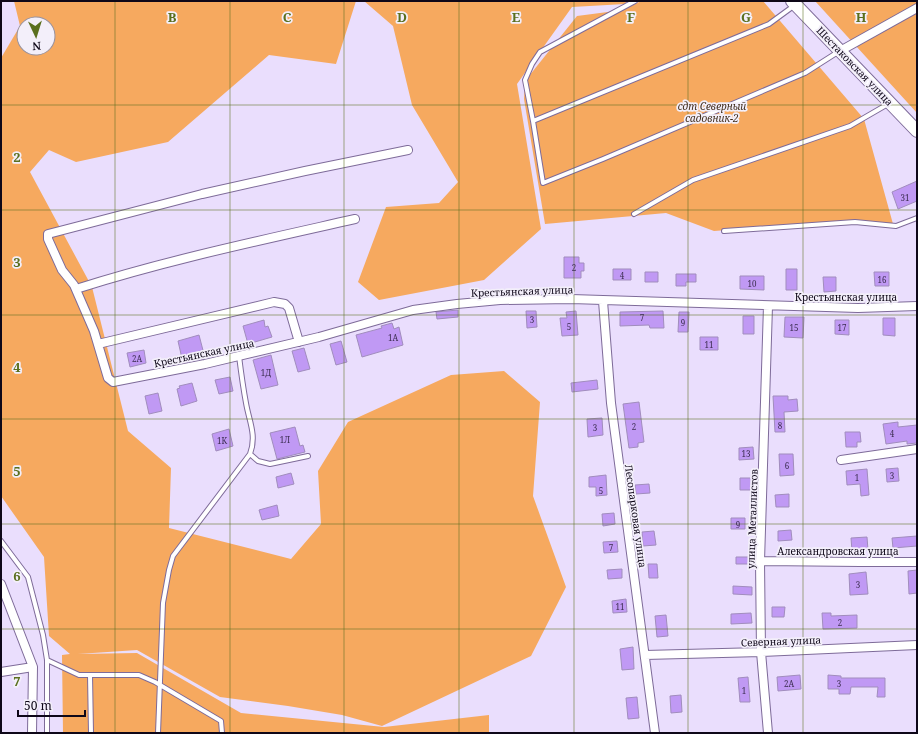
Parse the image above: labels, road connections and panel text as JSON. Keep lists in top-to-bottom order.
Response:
{
  "streets": {
    "main road": ["Шестаковская улица"],
    "street": [
      "Крестьянская улица",
      "Лесопарковая улица",
      "улица Металлистов",
      "Александровская улица",
      "Северная улица"
    ]
  },
  "crossings": [
    ["Крестьянская улица", "Лесопарковая улица"],
    ["Крестьянская улица", "улица Металлистов"],
    ["Лесопарковая улица", "Северная улица"],
    ["улица Металлистов", "Александровская улица"],
    ["улица Металлистов", "Северная улица"]
  ],
  "parks": ["сдт Северный садовник-2"],
  "house_numbers": [
    "31",
    "2",
    "4",
    "16",
    "10",
    "7",
    "3",
    "9",
    "5",
    "15",
    "17",
    "1А",
    "11",
    "2А",
    "1Д",
    "8",
    "2",
    "3",
    "4",
    "1Л",
    "1К",
    "13",
    "6",
    "3",
    "1",
    "5",
    "9",
    "7",
    "3",
    "11",
    "2",
    "2А",
    "3",
    "1"
  ],
  "scale_bar": "50 m",
  "north": "bottom",
  "grid": {
    "columns": [
      "B",
      "C",
      "D",
      "E",
      "F",
      "G",
      "H"
    ],
    "rows": [
      "2",
      "3",
      "4",
      "5",
      "6",
      "7"
    ]
  }
}
